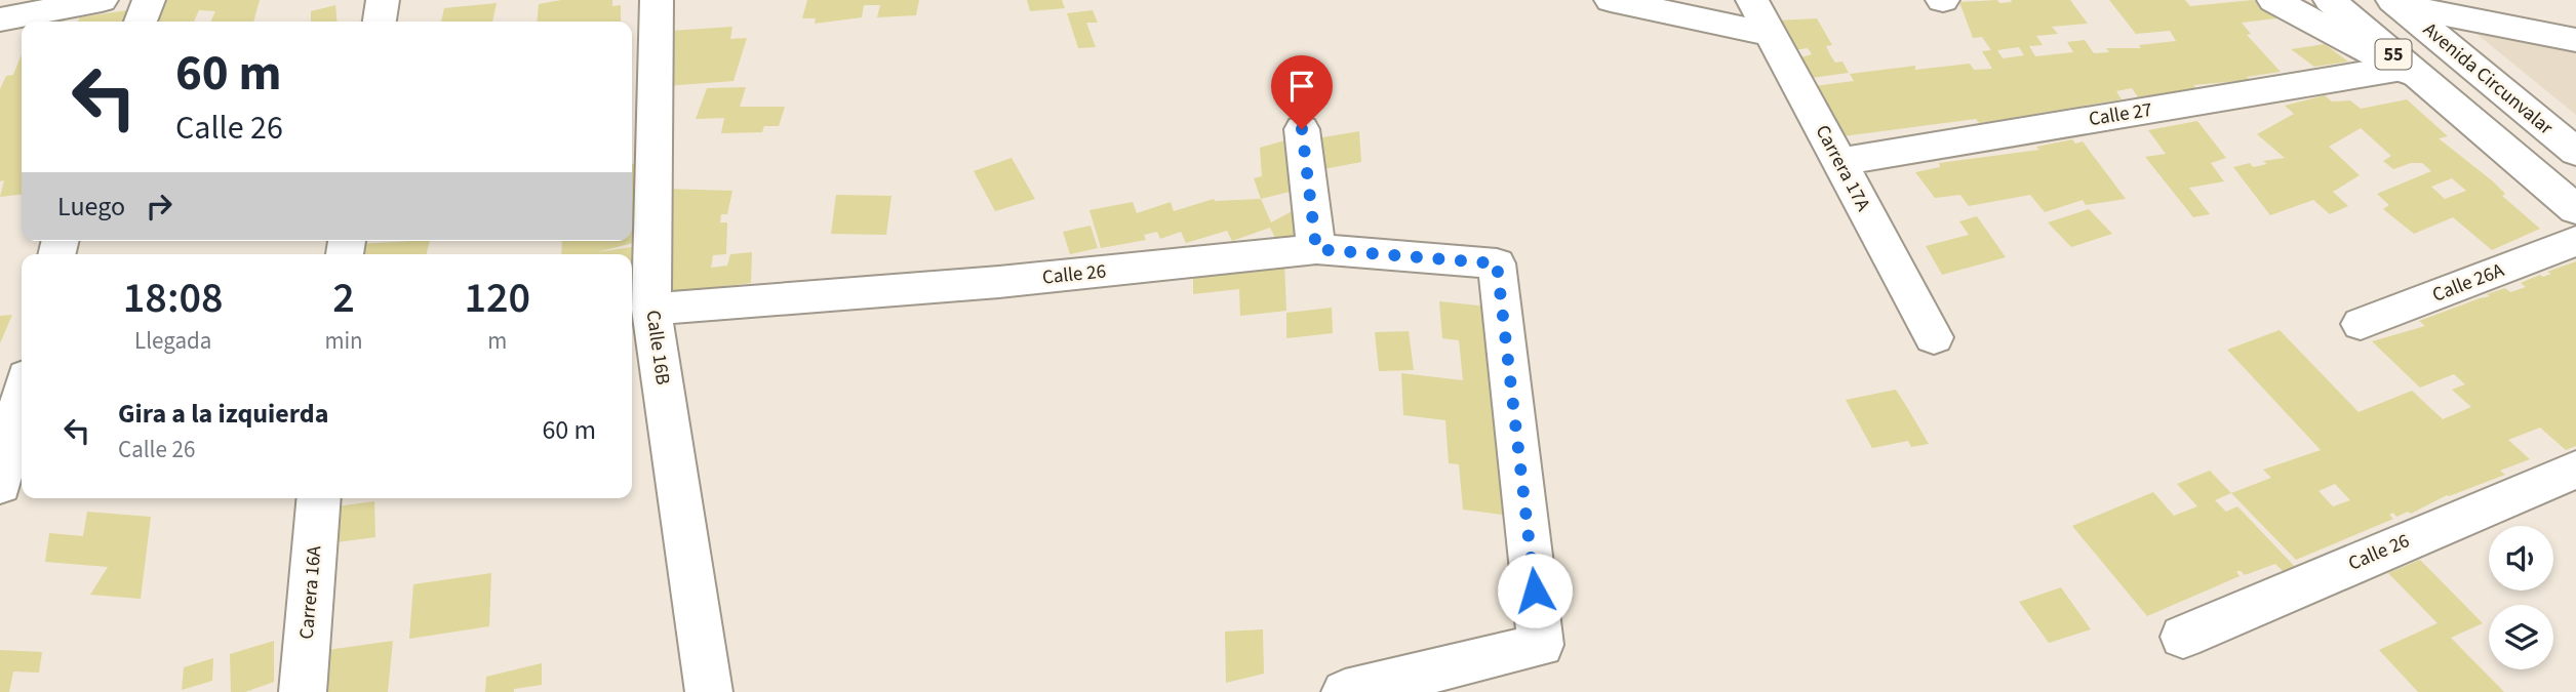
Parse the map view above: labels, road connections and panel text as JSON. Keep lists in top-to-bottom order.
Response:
{
  "streets": {
    "main road": [
      "55",
      "Avenida Circunvalar",
      "Calle 27",
      "Carrera 17A",
      "Calle 26",
      "Calle 26A",
      "Calle 16B",
      "Carrera 16A"
    ]
  },
  "crossings": [
    ["Calle 27", "Carrera 17A"],
    ["Calle 26", "Calle 16B"]
  ],
  "page": {
    "turn": ["60 m", "Calle 26"],
    "then": "Luego",
    "eta": [
      "18:08",
      "Llegada",
      "2",
      "min",
      "120",
      "m"
    ],
    "list": [
      {
        "name": "Gira a la izquierda",
        "note": "Calle 26",
        "value": "60 m"
      }
    ]
  }
}
